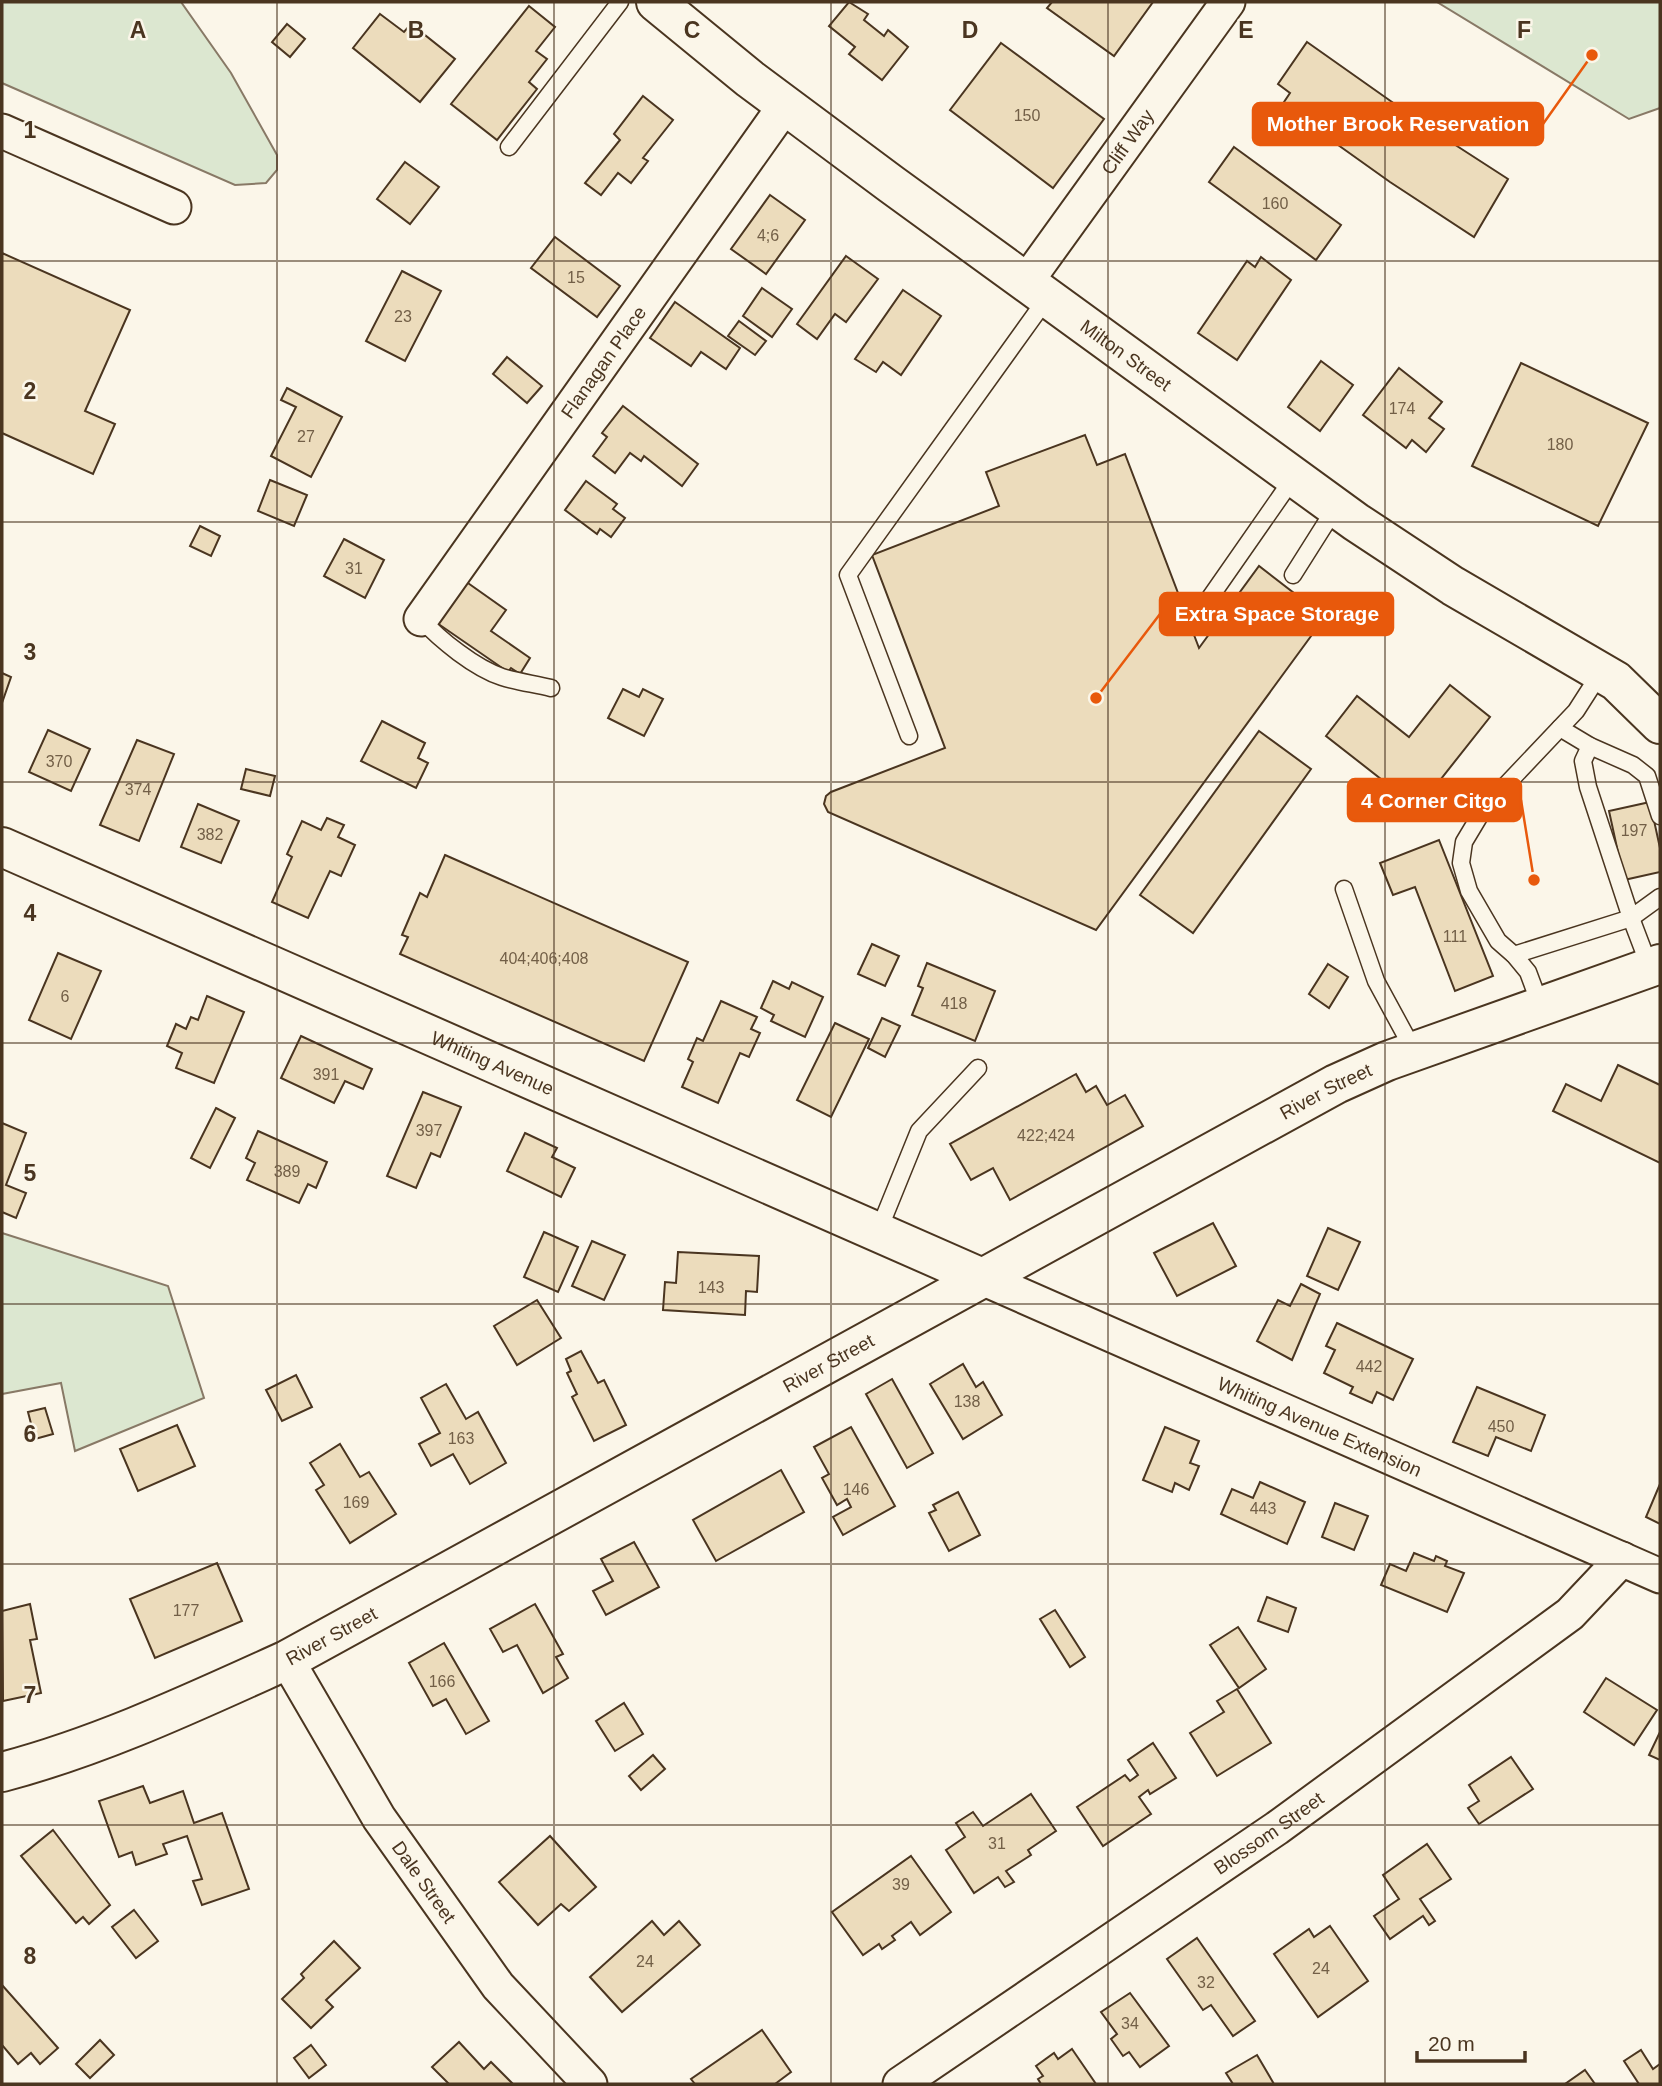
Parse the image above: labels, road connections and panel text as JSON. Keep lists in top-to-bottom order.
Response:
{
  "streets": {
    "street": [
      "Cliff Way",
      "Milton Street",
      "Flanagan Place",
      "Whiting Avenue",
      "River Street",
      "Whiting Avenue Extension",
      "Blossom Street",
      "Dale Street"
    ]
  },
  "crossings": [
    ["Cliff Way", "Milton Street"],
    ["Milton Street", "Flanagan Place"],
    ["Whiting Avenue", "River Street"],
    ["Whiting Avenue", "Whiting Avenue Extension"],
    ["River Street", "Whiting Avenue Extension"],
    ["River Street", "Dale Street"],
    ["Whiting Avenue Extension", "Blossom Street"]
  ],
  "places": ["Mother Brook Reservation", "Extra Space Storage", "4 Corner Citgo"],
  "house_numbers": [
    "150",
    "160",
    "4;6",
    "15",
    "23",
    "174",
    "27",
    "180",
    "31",
    "370",
    "374",
    "197",
    "382",
    "111",
    "404;406;408",
    "6",
    "418",
    "391",
    "397",
    "422;424",
    "389",
    "143",
    "442",
    "138",
    "450",
    "163",
    "146",
    "169",
    "443",
    "177",
    "166",
    "31",
    "39",
    "24",
    "24",
    "32",
    "34"
  ],
  "scale_bar": "20 m",
  "grid": {
    "columns": [
      "A",
      "B",
      "C",
      "D",
      "E",
      "F"
    ],
    "rows": [
      "1",
      "2",
      "3",
      "4",
      "5",
      "6",
      "7",
      "8"
    ]
  }
}
